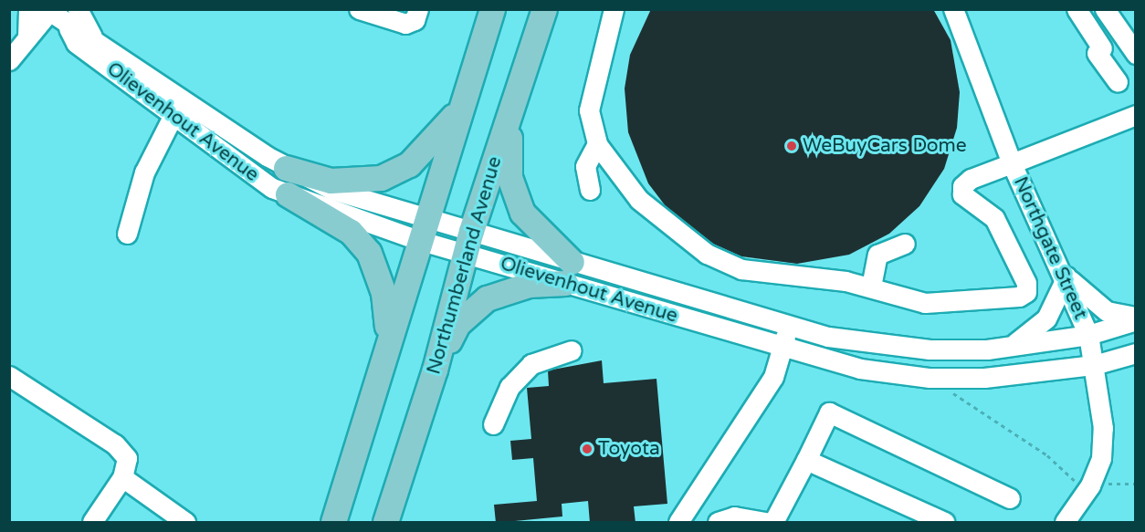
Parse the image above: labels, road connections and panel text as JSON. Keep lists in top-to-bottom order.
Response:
{
  "streets": {
    "main road": ["Northumberland Avenue"],
    "street": ["Olievenhout Avenue", "Northgate Street"]
  },
  "crossings": [
    ["Olievenhout Avenue", "Northgate Street"],
    ["Olievenhout Avenue", "Northumberland Avenue"]
  ],
  "places": ["WeBuyCars Dome", "Toyota"]
}
